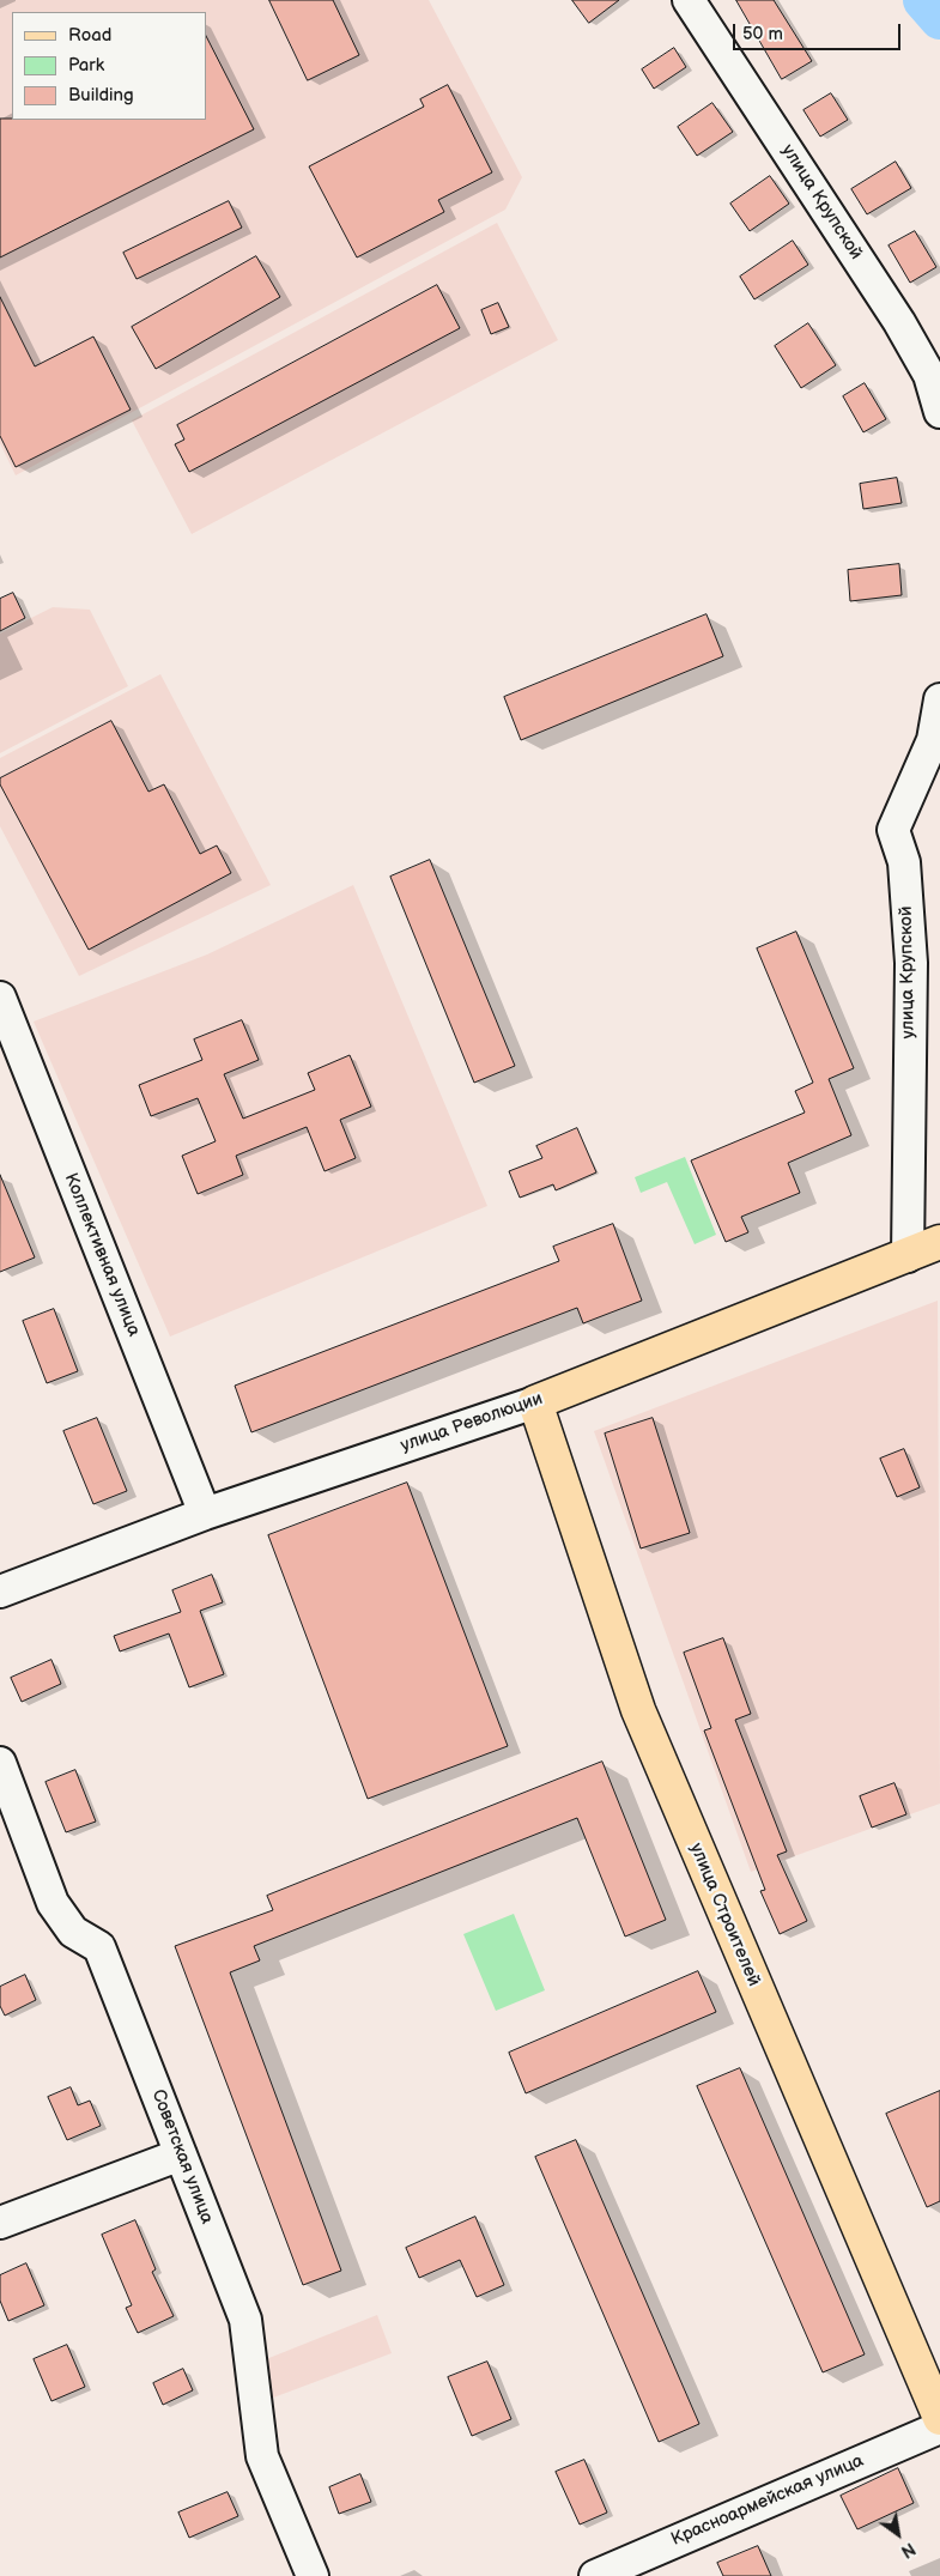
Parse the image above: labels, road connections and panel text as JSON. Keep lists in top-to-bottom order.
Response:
{
  "streets": {
    "main road": ["улица Революции", "улица Строителей"],
    "street": [
      "улица Крупской",
      "Коллективная улица",
      "Советская улица",
      "Красноармейская улица"
    ]
  },
  "crossings": [
    ["улица Крупской", "улица Революции"],
    ["Коллективная улица", "улица Революции"],
    ["улица Революции", "улица Строителей"]
  ],
  "legend": ["Road", "Park", "Building"],
  "scale_bar": "50 m",
  "north": "bottom right"
}
